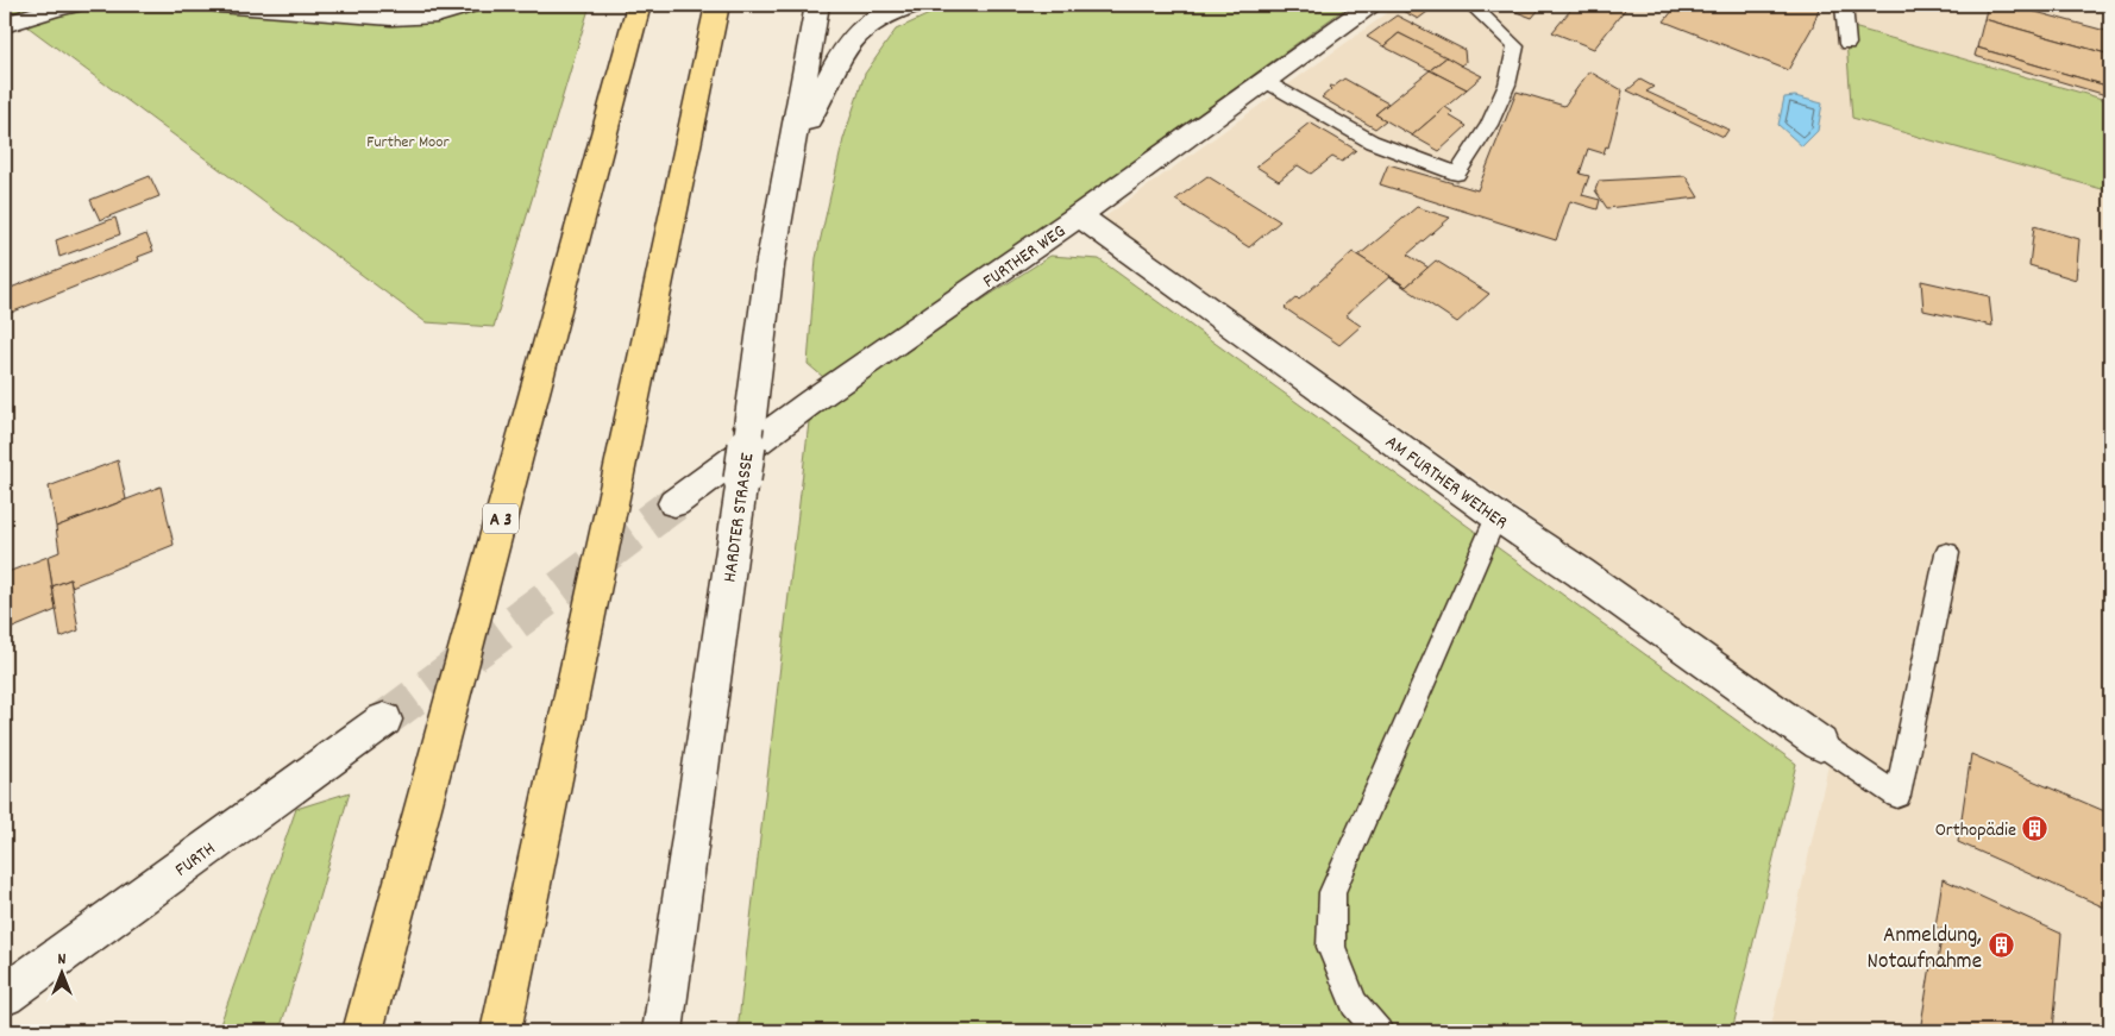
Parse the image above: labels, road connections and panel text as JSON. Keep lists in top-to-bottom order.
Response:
{
  "streets": {
    "highway": ["A 3"],
    "street": [
      "FURTHER WEG",
      "AM FURTHER WEIHER",
      "HARDTER STRASSE",
      "FURTH"
    ]
  },
  "crossings": [
    ["FURTHER WEG", "AM FURTHER WEIHER"]
  ],
  "parks": ["Further Moor"],
  "places": {
    "building": ["Orthopädie", "Anmeldung, Notaufnahme"]
  },
  "north": "top"
}
